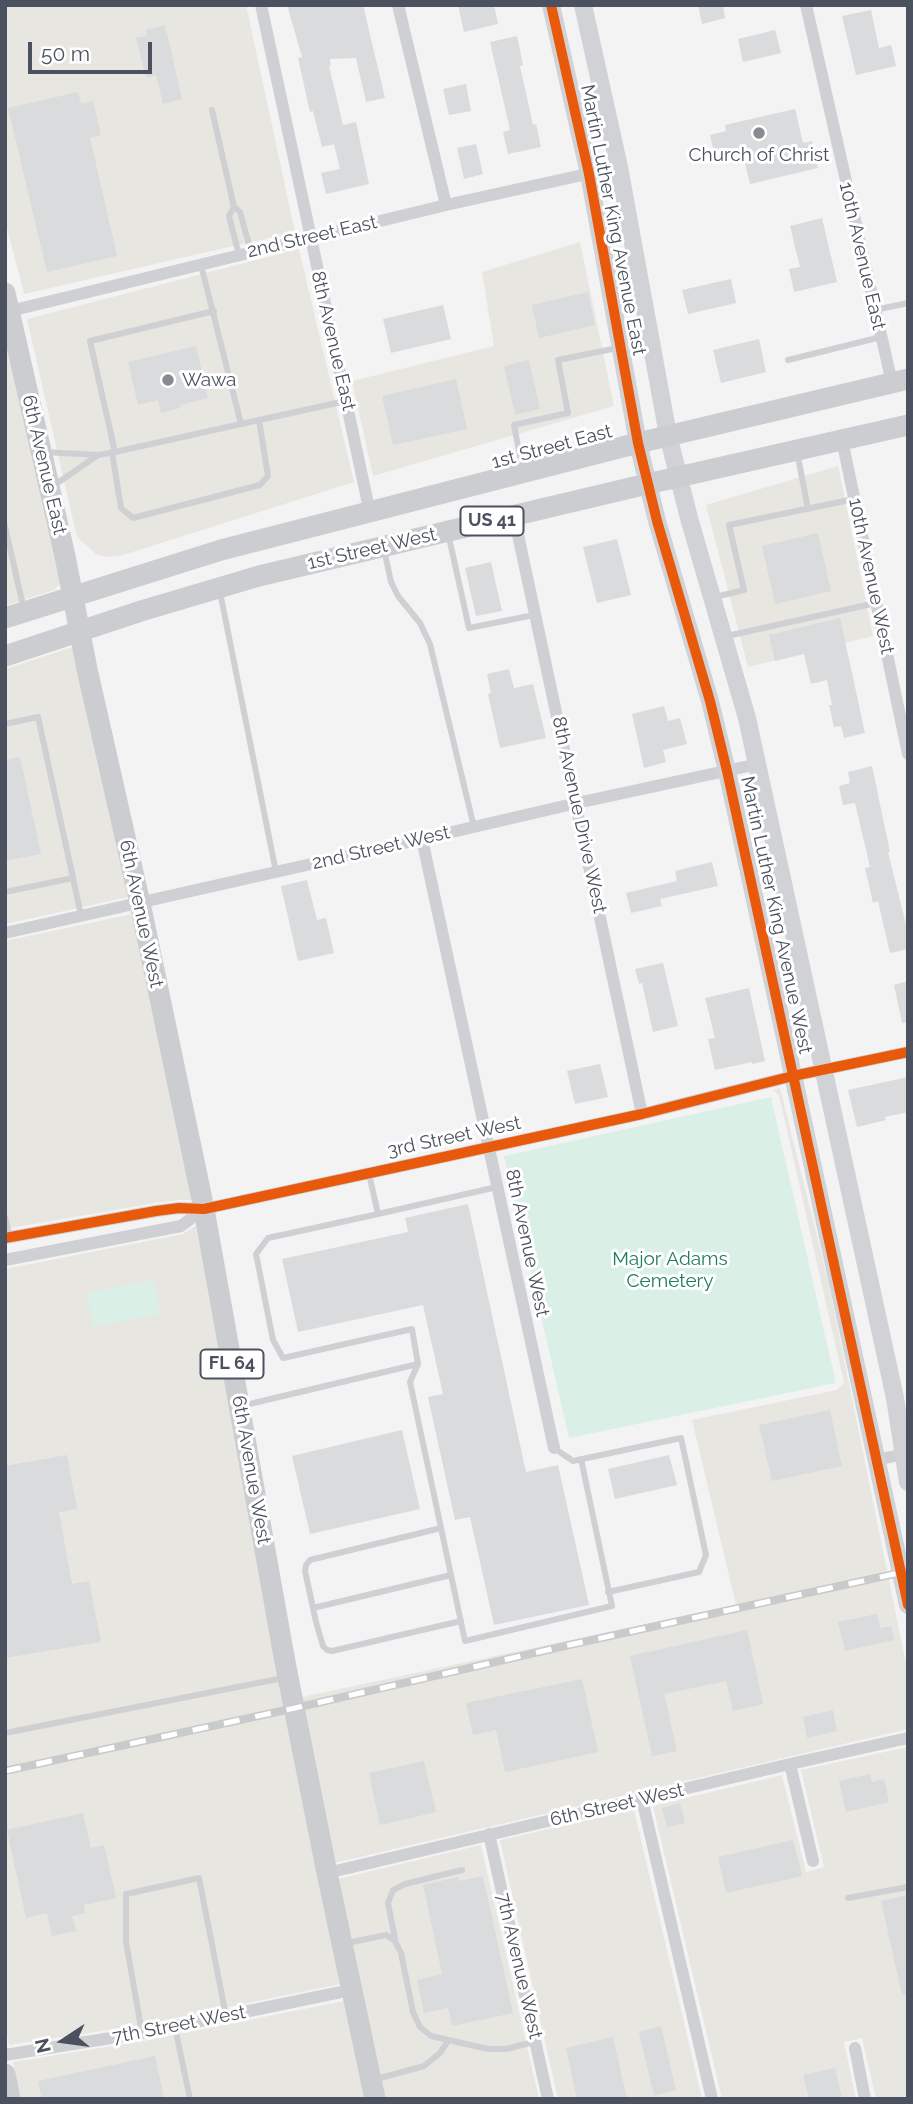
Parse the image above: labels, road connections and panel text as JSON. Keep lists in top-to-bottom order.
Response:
{
  "streets": {
    "main road": [
      "1st Street East",
      "6th Avenue East",
      "US 41",
      "1st Street West",
      "6th Avenue West",
      "FL 64"
    ],
    "street": [
      "Martin Luther King Avenue East",
      "2nd Street East",
      "10th Avenue East",
      "8th Avenue East",
      "10th Avenue West",
      "8th Avenue Drive West",
      "2nd Street West",
      "Martin Luther King Avenue West",
      "3rd Street West",
      "8th Avenue West",
      "6th Street West",
      "7th Avenue West",
      "7th Street West"
    ]
  },
  "crossings": [
    ["Martin Luther King Avenue East", "2nd Street East"],
    ["Martin Luther King Avenue East", "1st Street East"],
    ["Martin Luther King Avenue East", "Martin Luther King Avenue West"],
    ["2nd Street East", "8th Avenue East"],
    ["2nd Street East", "6th Avenue East"],
    ["10th Avenue East", "1st Street East"],
    ["8th Avenue East", "1st Street East"],
    ["1st Street East", "6th Avenue East"],
    ["1st Street East", "6th Avenue West"],
    ["1st Street East", "Martin Luther King Avenue West"],
    ["6th Avenue East", "6th Avenue West"],
    ["1st Street West", "10th Avenue West"],
    ["1st Street West", "8th Avenue Drive West"],
    ["1st Street West", "6th Avenue West"],
    ["1st Street West", "Martin Luther King Avenue West"],
    ["8th Avenue Drive West", "2nd Street West"],
    ["8th Avenue Drive West", "3rd Street West"],
    ["2nd Street West", "6th Avenue West"],
    ["2nd Street West", "Martin Luther King Avenue West"],
    ["2nd Street West", "8th Avenue West"],
    ["6th Avenue West", "3rd Street West"],
    ["6th Avenue West", "6th Street West"],
    ["6th Avenue West", "7th Street West"],
    ["Martin Luther King Avenue West", "3rd Street West"],
    ["3rd Street West", "8th Avenue West"],
    ["6th Street West", "7th Avenue West"]
  ],
  "parks": ["Major Adams Cemetery"],
  "places": ["Church of Christ", "Wawa"],
  "scale_bar": "50 m",
  "north": "left"
}
